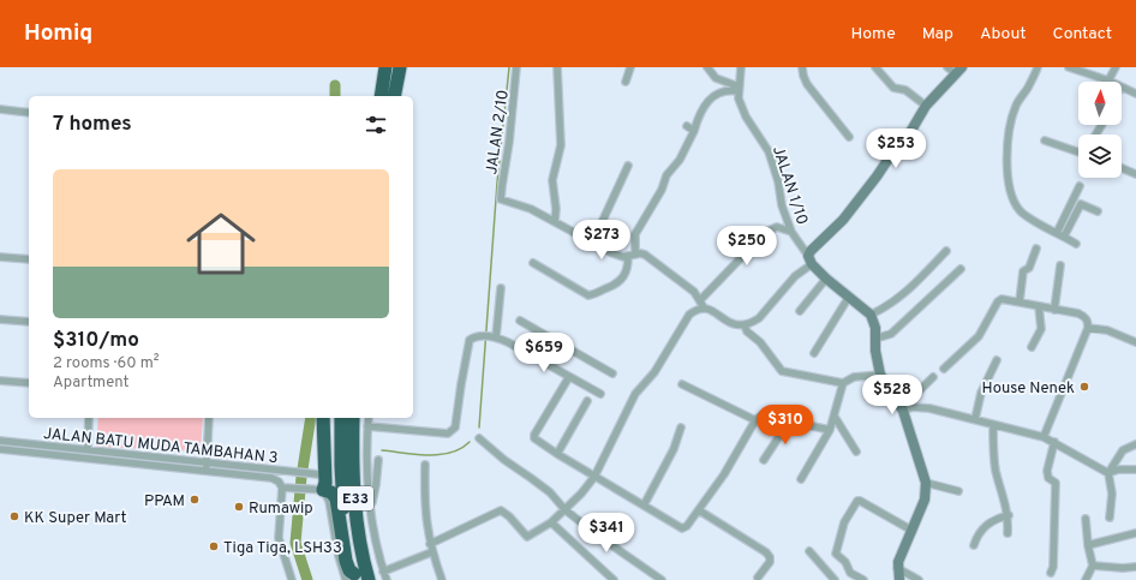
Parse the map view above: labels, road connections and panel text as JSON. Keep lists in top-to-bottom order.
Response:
{
  "streets": {
    "highway": ["E33"],
    "street": ["JALAN 2/10", "JALAN 1/10", "JALAN BATU MUDA TAMBAHAN 3"]
  },
  "places": [
    "House Nenek",
    "PPAM",
    "Rumawip",
    "KK Super Mart",
    "Tiga Tiga, LSH33"
  ],
  "north": "top",
  "page": {
    "header": "Homiq",
    "nav": [
      "Home",
      "Map",
      "About",
      "Contact"
    ],
    "heading": "7 homes",
    "price": [
      "$253",
      "$273",
      "$250",
      "$659",
      "$528",
      "$310",
      "$341"
    ],
    "list": [
      {
        "name": "$310/mo",
        "note": "2 rooms · 60 m² · Apartment"
      }
    ]
  }
}
